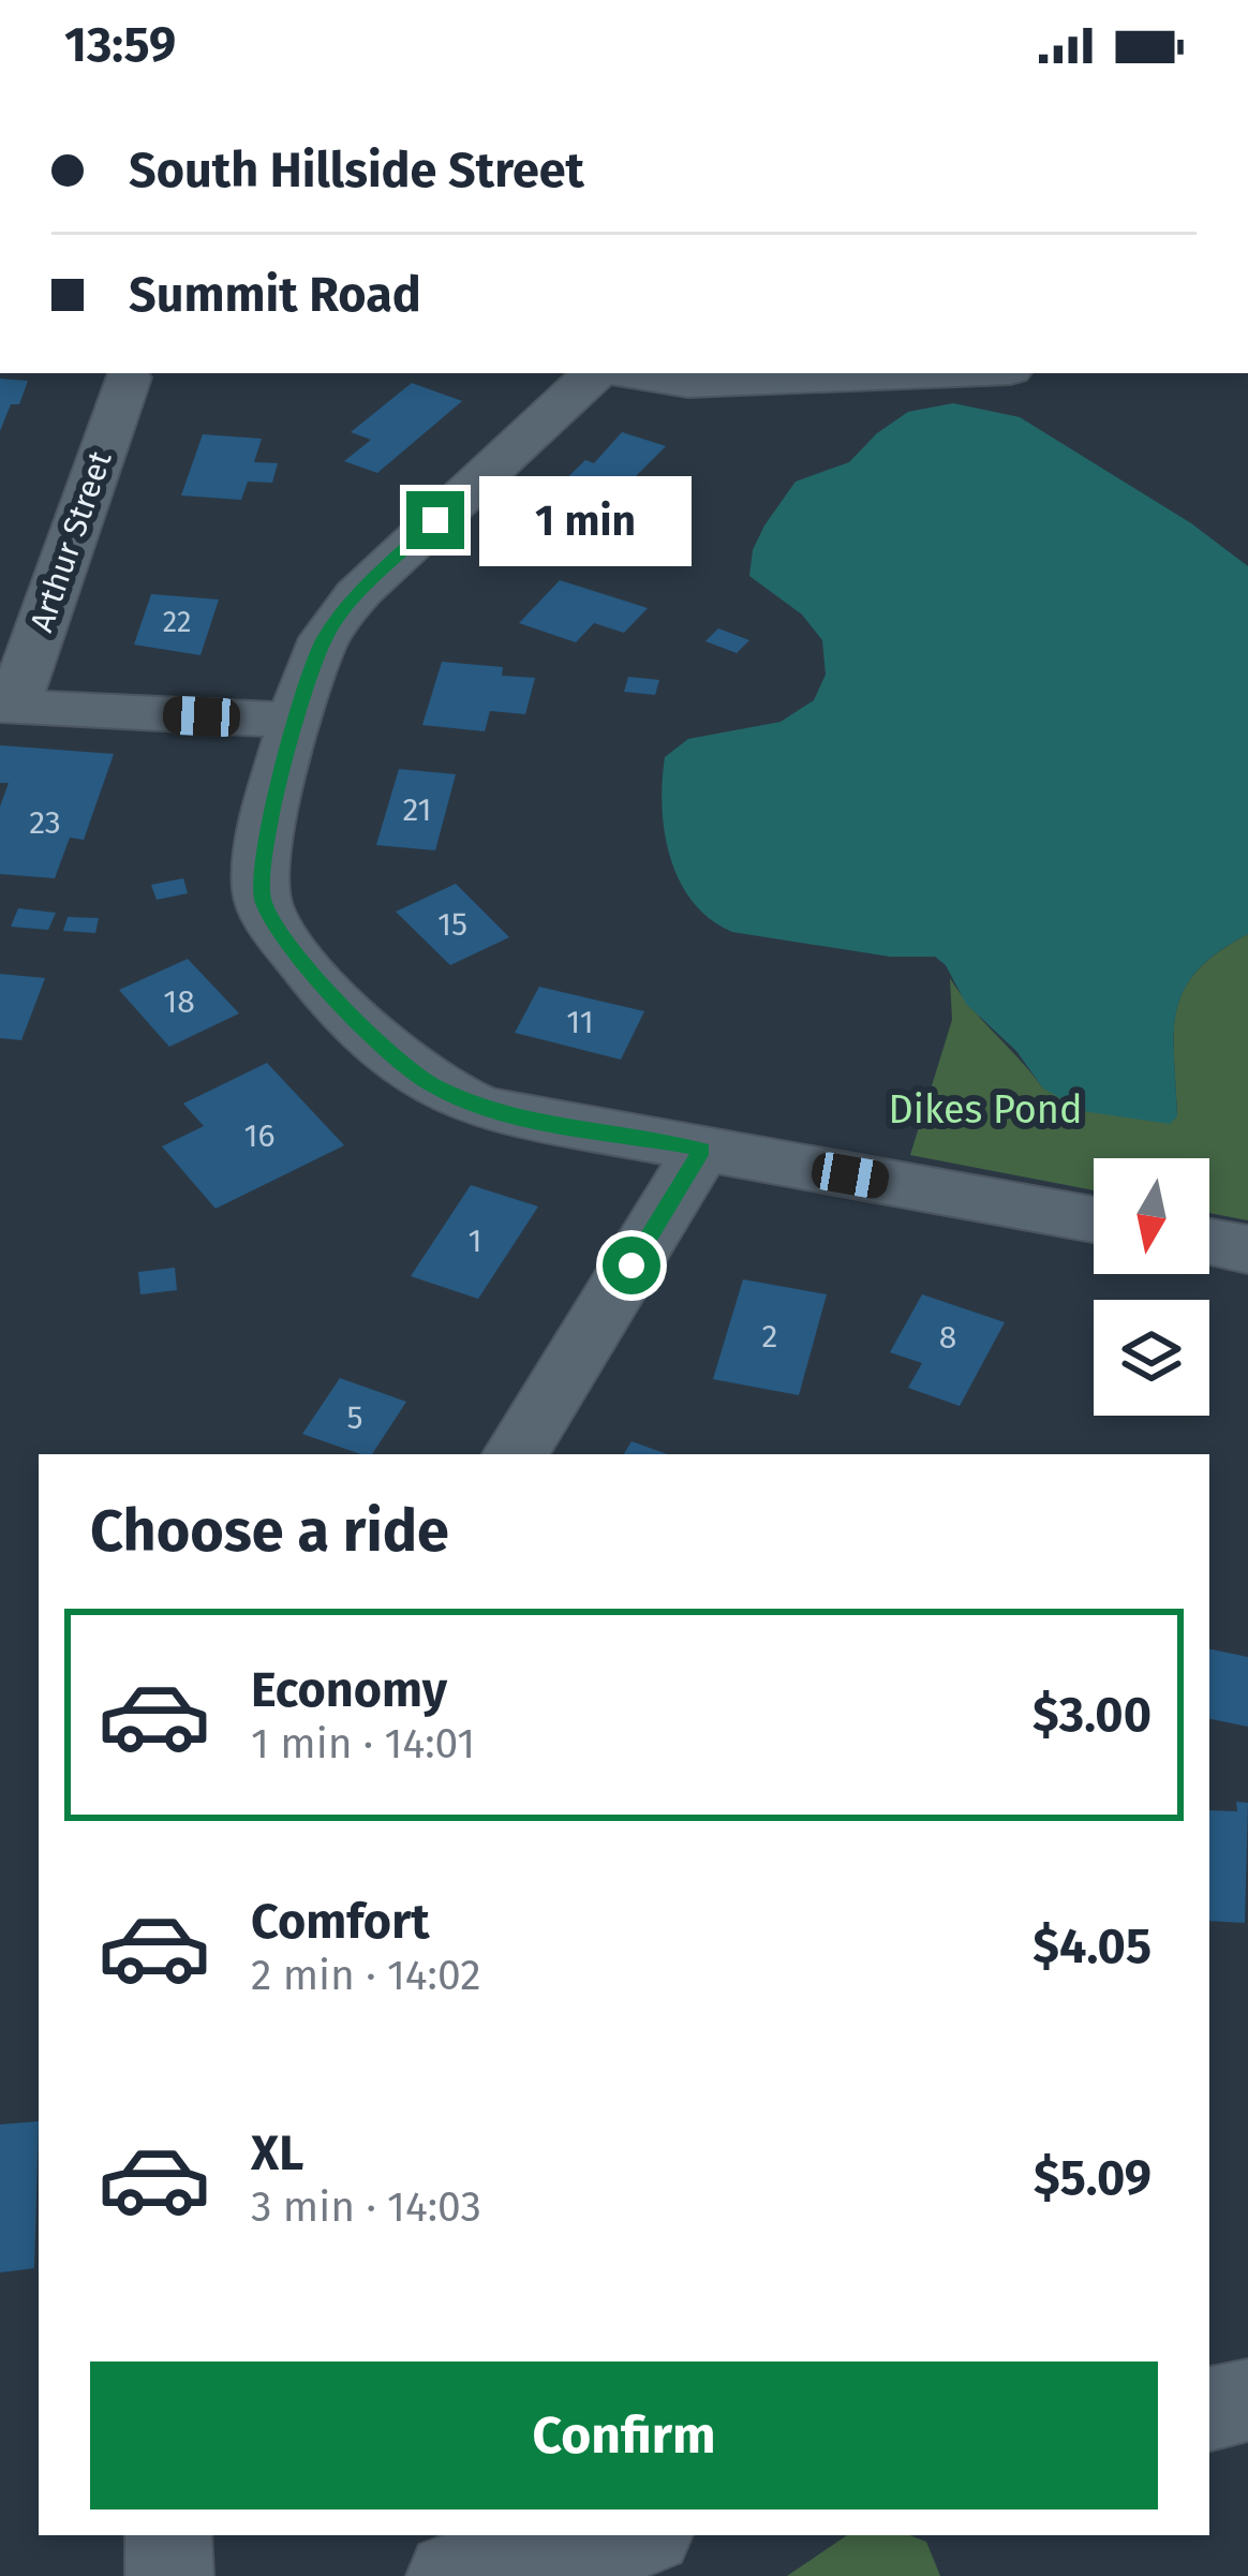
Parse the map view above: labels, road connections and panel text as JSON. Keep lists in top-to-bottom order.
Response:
{
  "streets": {
    "street": ["Arthur Street"]
  },
  "parks": ["Dikes Pond"],
  "house_numbers": [
    "22",
    "21",
    "23",
    "15",
    "18",
    "11",
    "16",
    "1",
    "2",
    "8",
    "5"
  ],
  "north": "bottom",
  "page": {
    "status": "13:59",
    "banner": ["South Hillside Street", "Summit Road"],
    "bubble": "1 min",
    "heading": "Choose a ride",
    "list": [
      {
        "name": "Economy",
        "note": "1 min · 14:01",
        "value": "$3.00"
      },
      {
        "name": "Comfort",
        "note": "2 min · 14:02",
        "value": "$4.05"
      },
      {
        "name": "XL",
        "note": "3 min · 14:03",
        "value": "$5.09"
      }
    ],
    "buttons": "Confirm"
  }
}
